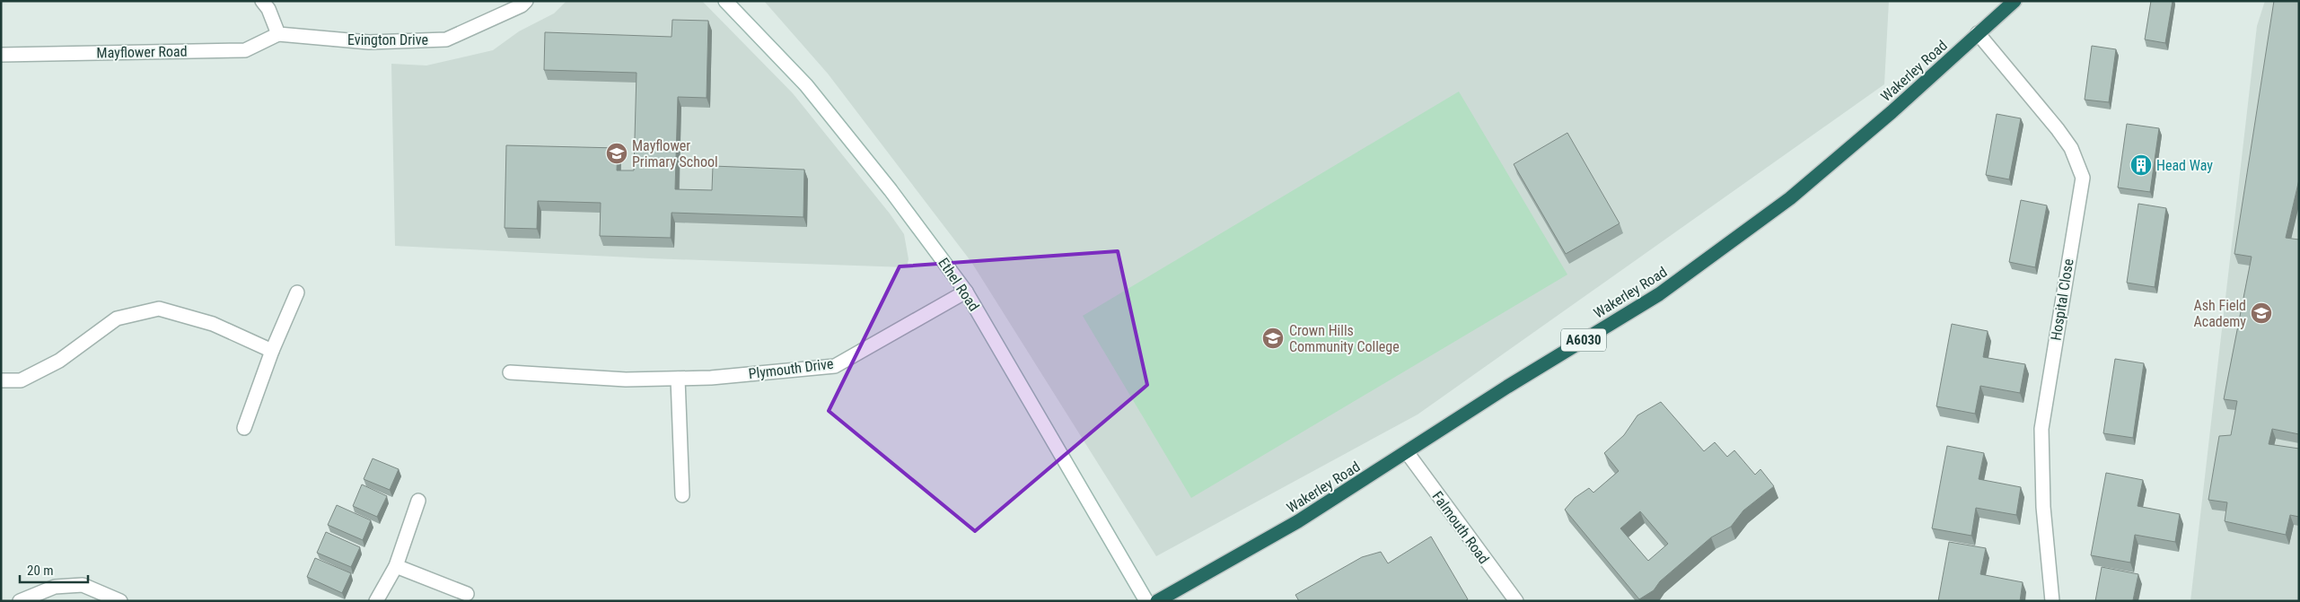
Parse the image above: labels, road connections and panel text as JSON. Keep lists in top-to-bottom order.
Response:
{
  "streets": {
    "highway": ["Wakerley Road", "A6030"],
    "street": [
      "Evington Drive",
      "Mayflower Road",
      "Ethel Road",
      "Hospital Close",
      "Plymouth Drive",
      "Falmouth Road"
    ]
  },
  "crossings": [
    ["Evington Drive", "Mayflower Road"],
    ["Wakerley Road", "Hospital Close"],
    ["Wakerley Road", "Falmouth Road"],
    ["Ethel Road", "Plymouth Drive"]
  ],
  "places": {
    "school or university": ["Mayflower Primary School", "Ash Field Academy", "Crown Hills Community College"],
    "building": ["Head Way"]
  },
  "scale_bar": "20 m"
}
